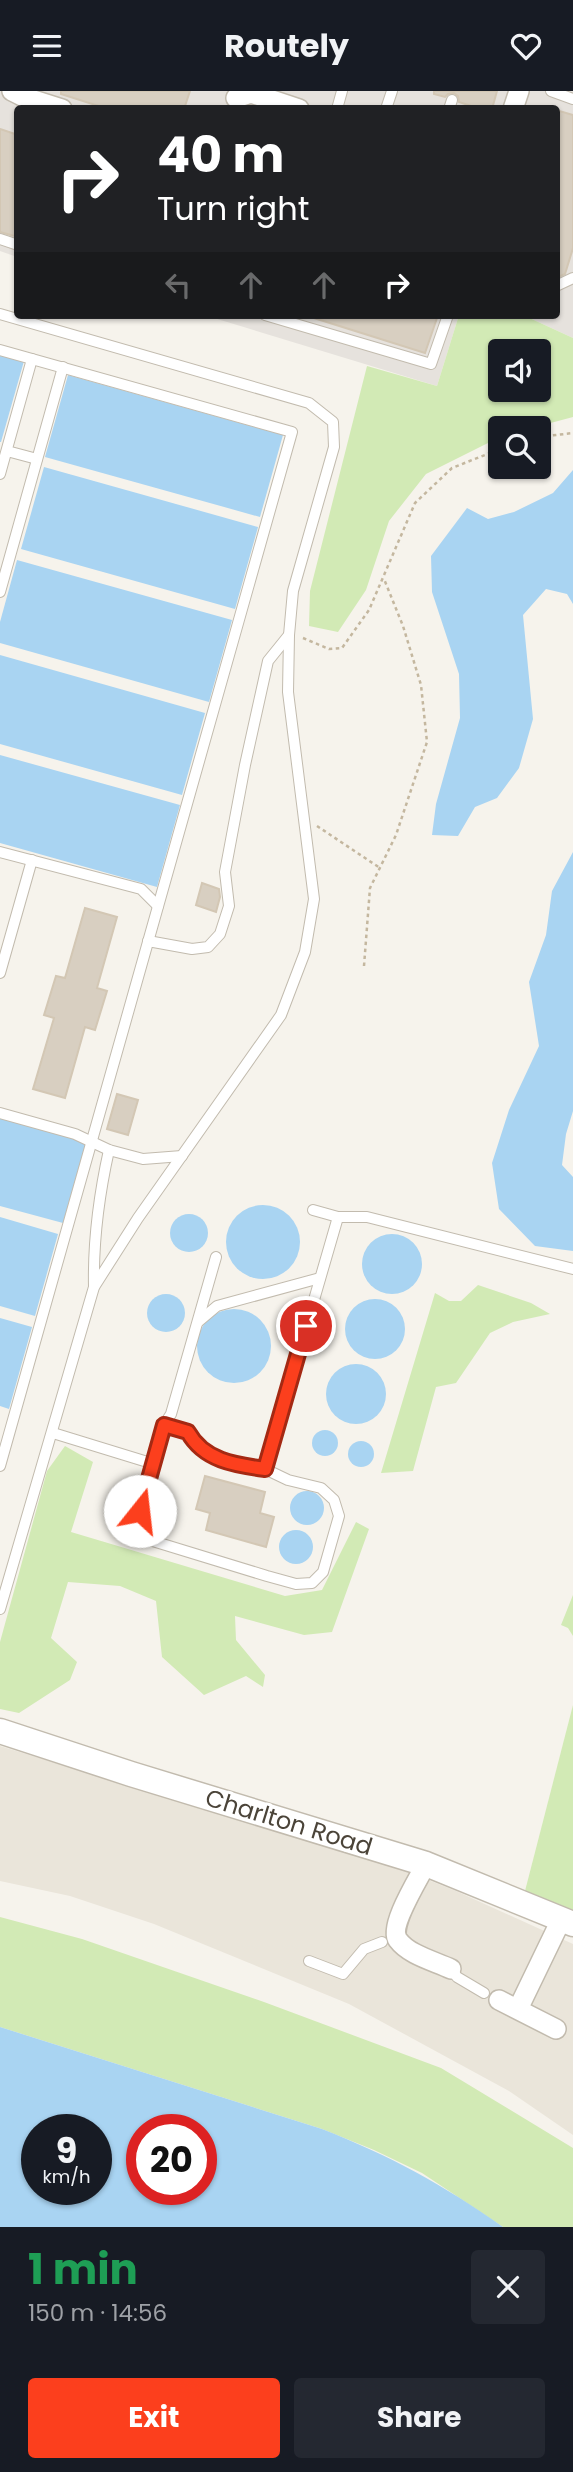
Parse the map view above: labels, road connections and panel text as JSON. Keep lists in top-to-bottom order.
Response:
{
  "streets": {
    "street": ["Charlton Road"]
  },
  "page": {
    "header": "Routely",
    "turn": ["40 m", "Turn right"],
    "speed": "9 km/h",
    "limit": "20",
    "heading": ["1 min", "150 m · 14:56"],
    "buttons": ["Exit", "Share"]
  }
}
